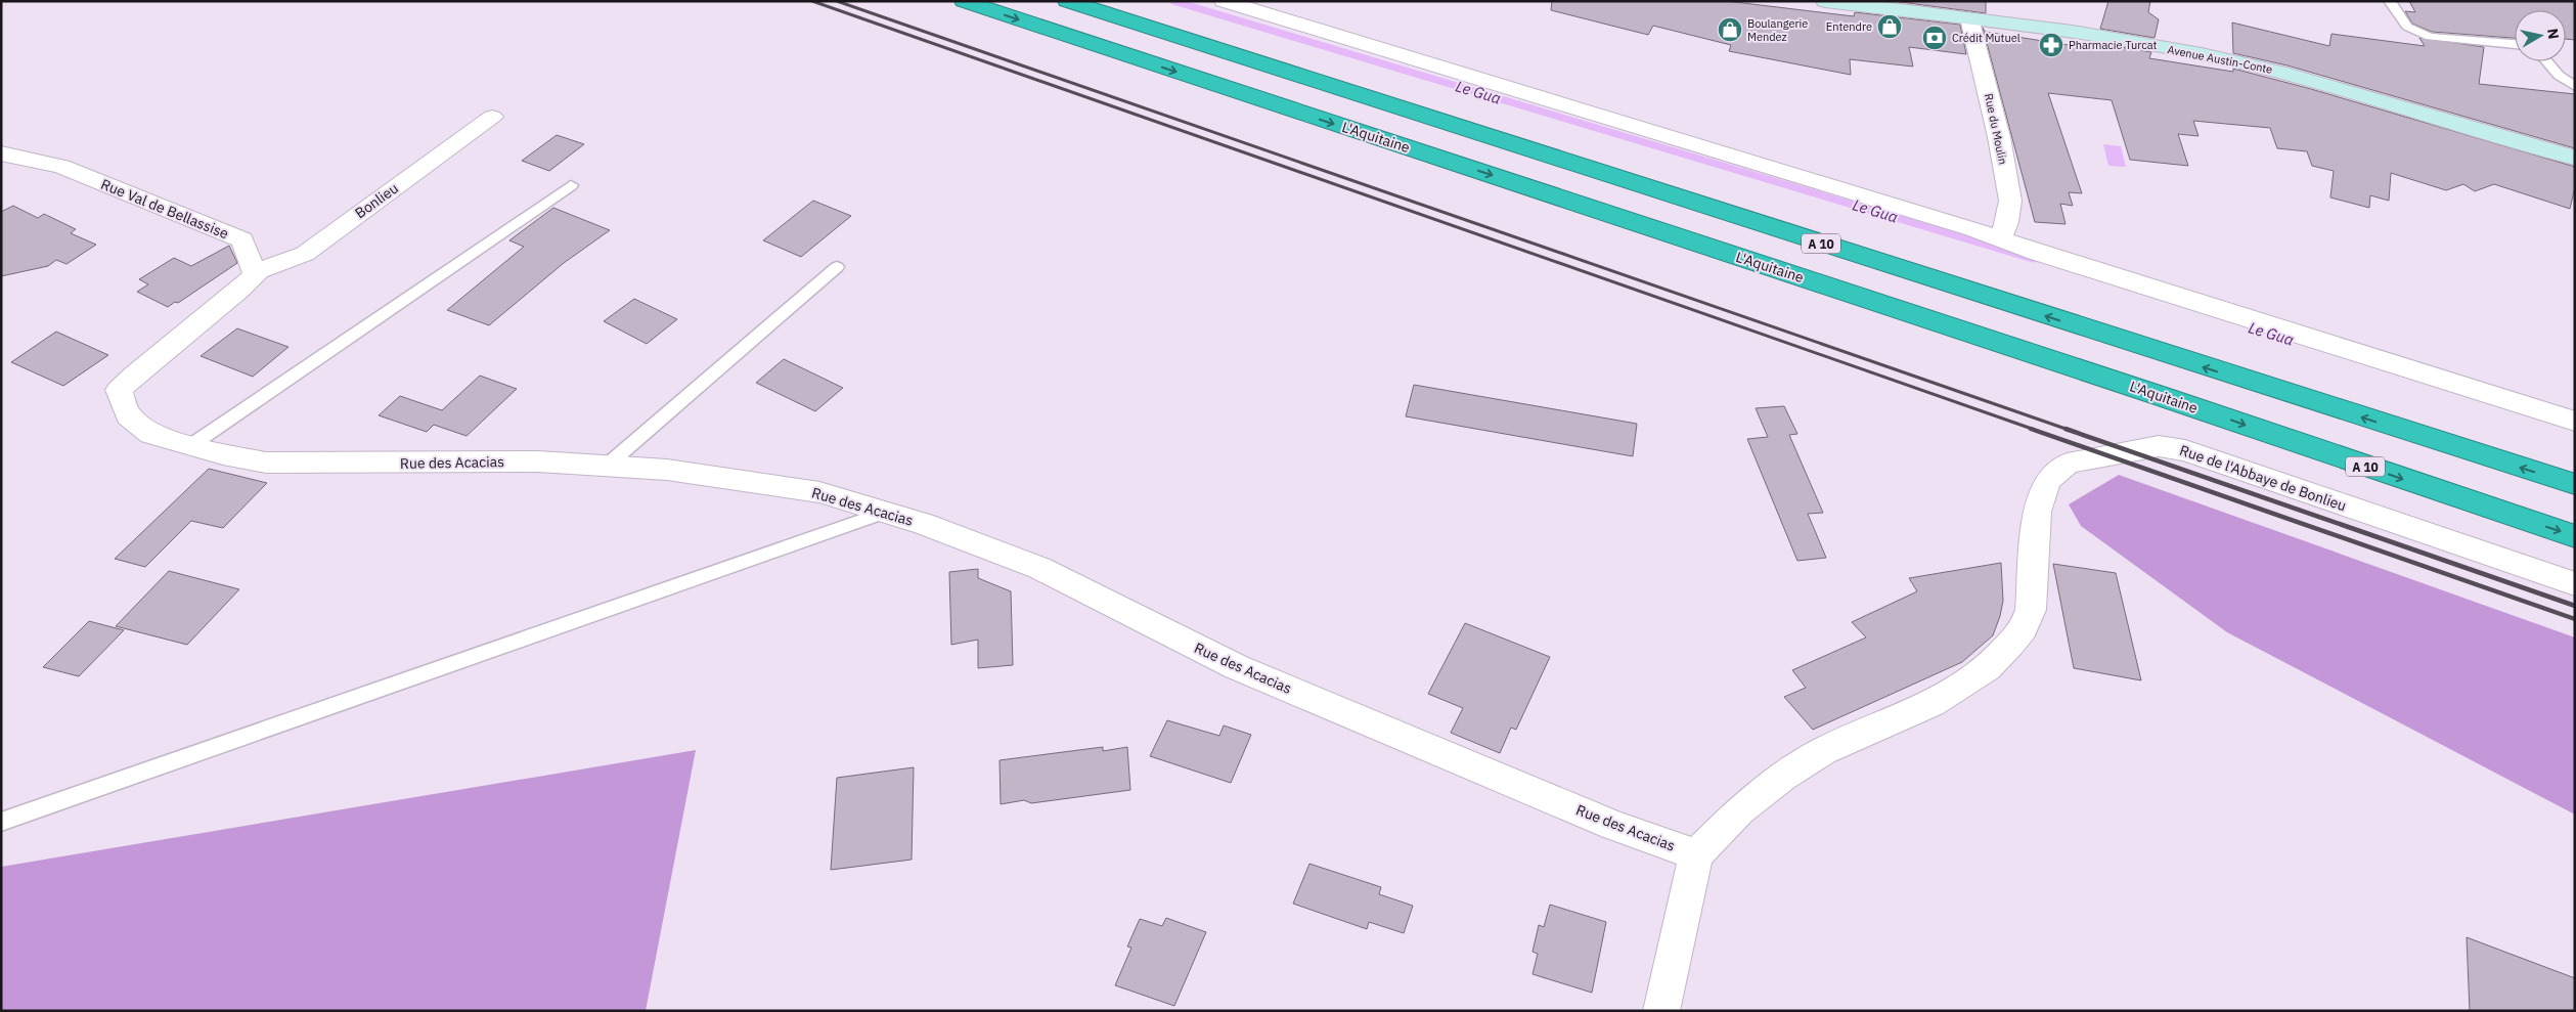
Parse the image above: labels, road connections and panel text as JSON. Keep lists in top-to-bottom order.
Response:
{
  "streets": {
    "highway": ["L'Aquitaine", "A 10"],
    "main road": ["Avenue Austin-Conte"],
    "street": [
      "Rue du Moulin",
      "Bonlieu",
      "Rue Val de Bellassise",
      "Rue des Acacias",
      "Rue de l'Abbaye de Bonlieu"
    ]
  },
  "crossings": [
    ["Avenue Austin-Conte", "Rue du Moulin"],
    ["Bonlieu", "Rue Val de Bellassise"],
    ["Bonlieu", "Rue des Acacias"],
    ["Rue Val de Bellassise", "Rue des Acacias"],
    ["Rue des Acacias", "Rue de l'Abbaye de Bonlieu"]
  ],
  "water": ["Le Gua"],
  "places": {
    "shop": ["Entendre", "Boulangerie Mendez"],
    "bank": ["Crédit Mutuel"],
    "pharmacy": ["Pharmacie Turcat"]
  },
  "north": "right"
}
